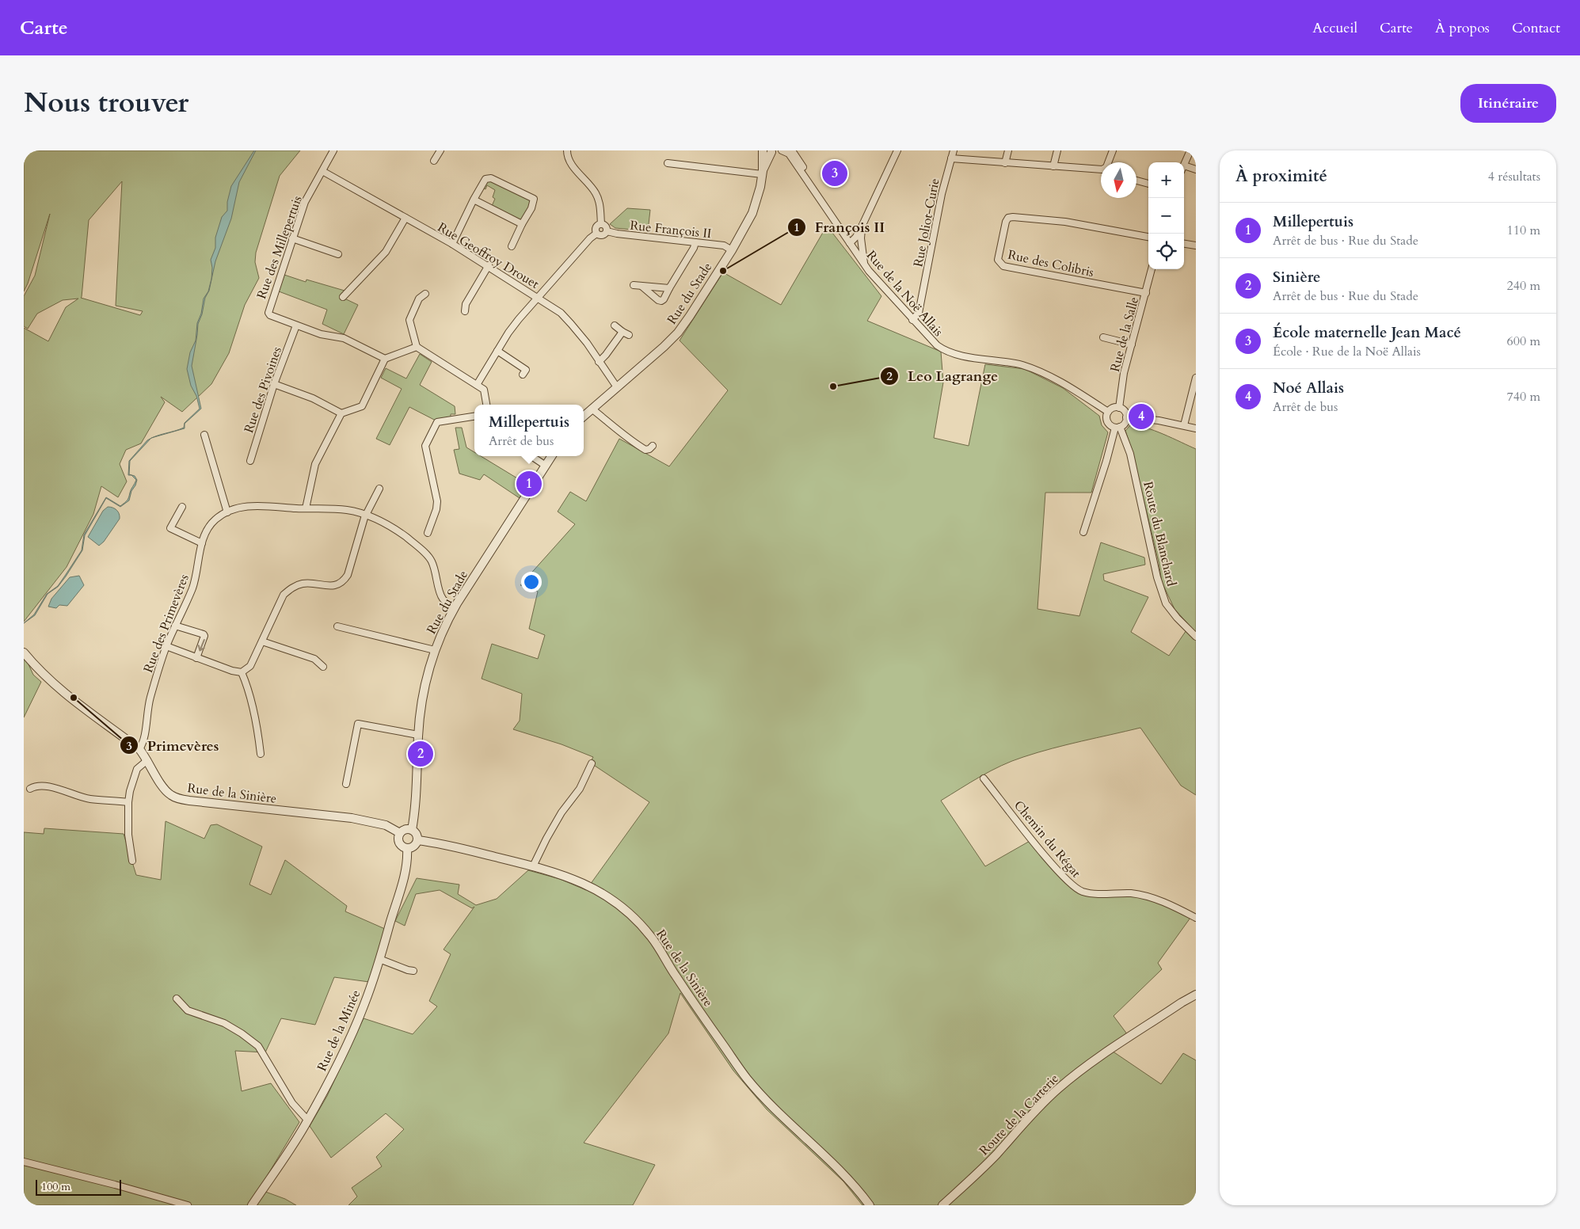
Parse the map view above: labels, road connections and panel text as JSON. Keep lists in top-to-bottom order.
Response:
{
  "streets": {
    "street": [
      "Rue Joliot-Curie",
      "Rue François II",
      "Rue des Millepertuis",
      "Rue Geoffroy Drouet",
      "Rue des Colibris",
      "Rue du Stade",
      "Rue de la Noë Allais",
      "Rue de la Salle",
      "Rue des Pivoines",
      "Route du Blanchard",
      "Rue des Primevères",
      "Rue de la Sinière",
      "Chemin du Régat",
      "Rue de la Minée",
      "Route de la Carterie"
    ]
  },
  "crossings": [
    ["Rue Joliot-Curie", "Rue de la Noë Allais"],
    ["Rue François II", "Rue du Stade"],
    ["Rue des Millepertuis", "Rue Geoffroy Drouet"],
    ["Rue des Millepertuis", "Rue des Pivoines"],
    ["Rue Geoffroy Drouet", "Rue du Stade"],
    ["Rue des Colibris", "Rue de la Salle"],
    ["Rue du Stade", "Rue des Primevères"],
    ["Rue du Stade", "Rue de la Sinière"],
    ["Rue du Stade", "Rue de la Minée"],
    ["Rue de la Noë Allais", "Rue de la Salle"],
    ["Rue de la Noë Allais", "Route du Blanchard"],
    ["Rue de la Salle", "Route du Blanchard"],
    ["Rue des Primevères", "Rue de la Sinière"],
    ["Rue de la Sinière", "Rue de la Minée"]
  ],
  "places": ["François II", "Leo Lagrange", "Primevères"],
  "scale_bar": "100 m",
  "north": "bottom",
  "page": {
    "header": "Carte",
    "nav": [
      "Accueil",
      "Carte",
      "À propos",
      "Contact"
    ],
    "title": "Nous trouver",
    "buttons": "Itinéraire",
    "heading": ["À proximité", "4 résultats"],
    "pins": [
      "3",
      "4",
      "1",
      "2"
    ],
    "map_buttons": ["+", "−"],
    "list": [
      {
        "mark": "1",
        "name": "Millepertuis",
        "note": "Arrêt de bus · Rue du Stade",
        "value": "110 m"
      },
      {
        "mark": "2",
        "name": "Sinière",
        "note": "Arrêt de bus · Rue du Stade",
        "value": "240 m"
      },
      {
        "mark": "3",
        "name": "École maternelle Jean Macé",
        "note": "École · Rue de la Noë Allais",
        "value": "600 m"
      },
      {
        "mark": "4",
        "name": "Noé Allais",
        "note": "Arrêt de bus",
        "value": "740 m"
      }
    ],
    "popup": ["Millepertuis", "Arrêt de bus"],
    "scale": "100 m"
  }
}
